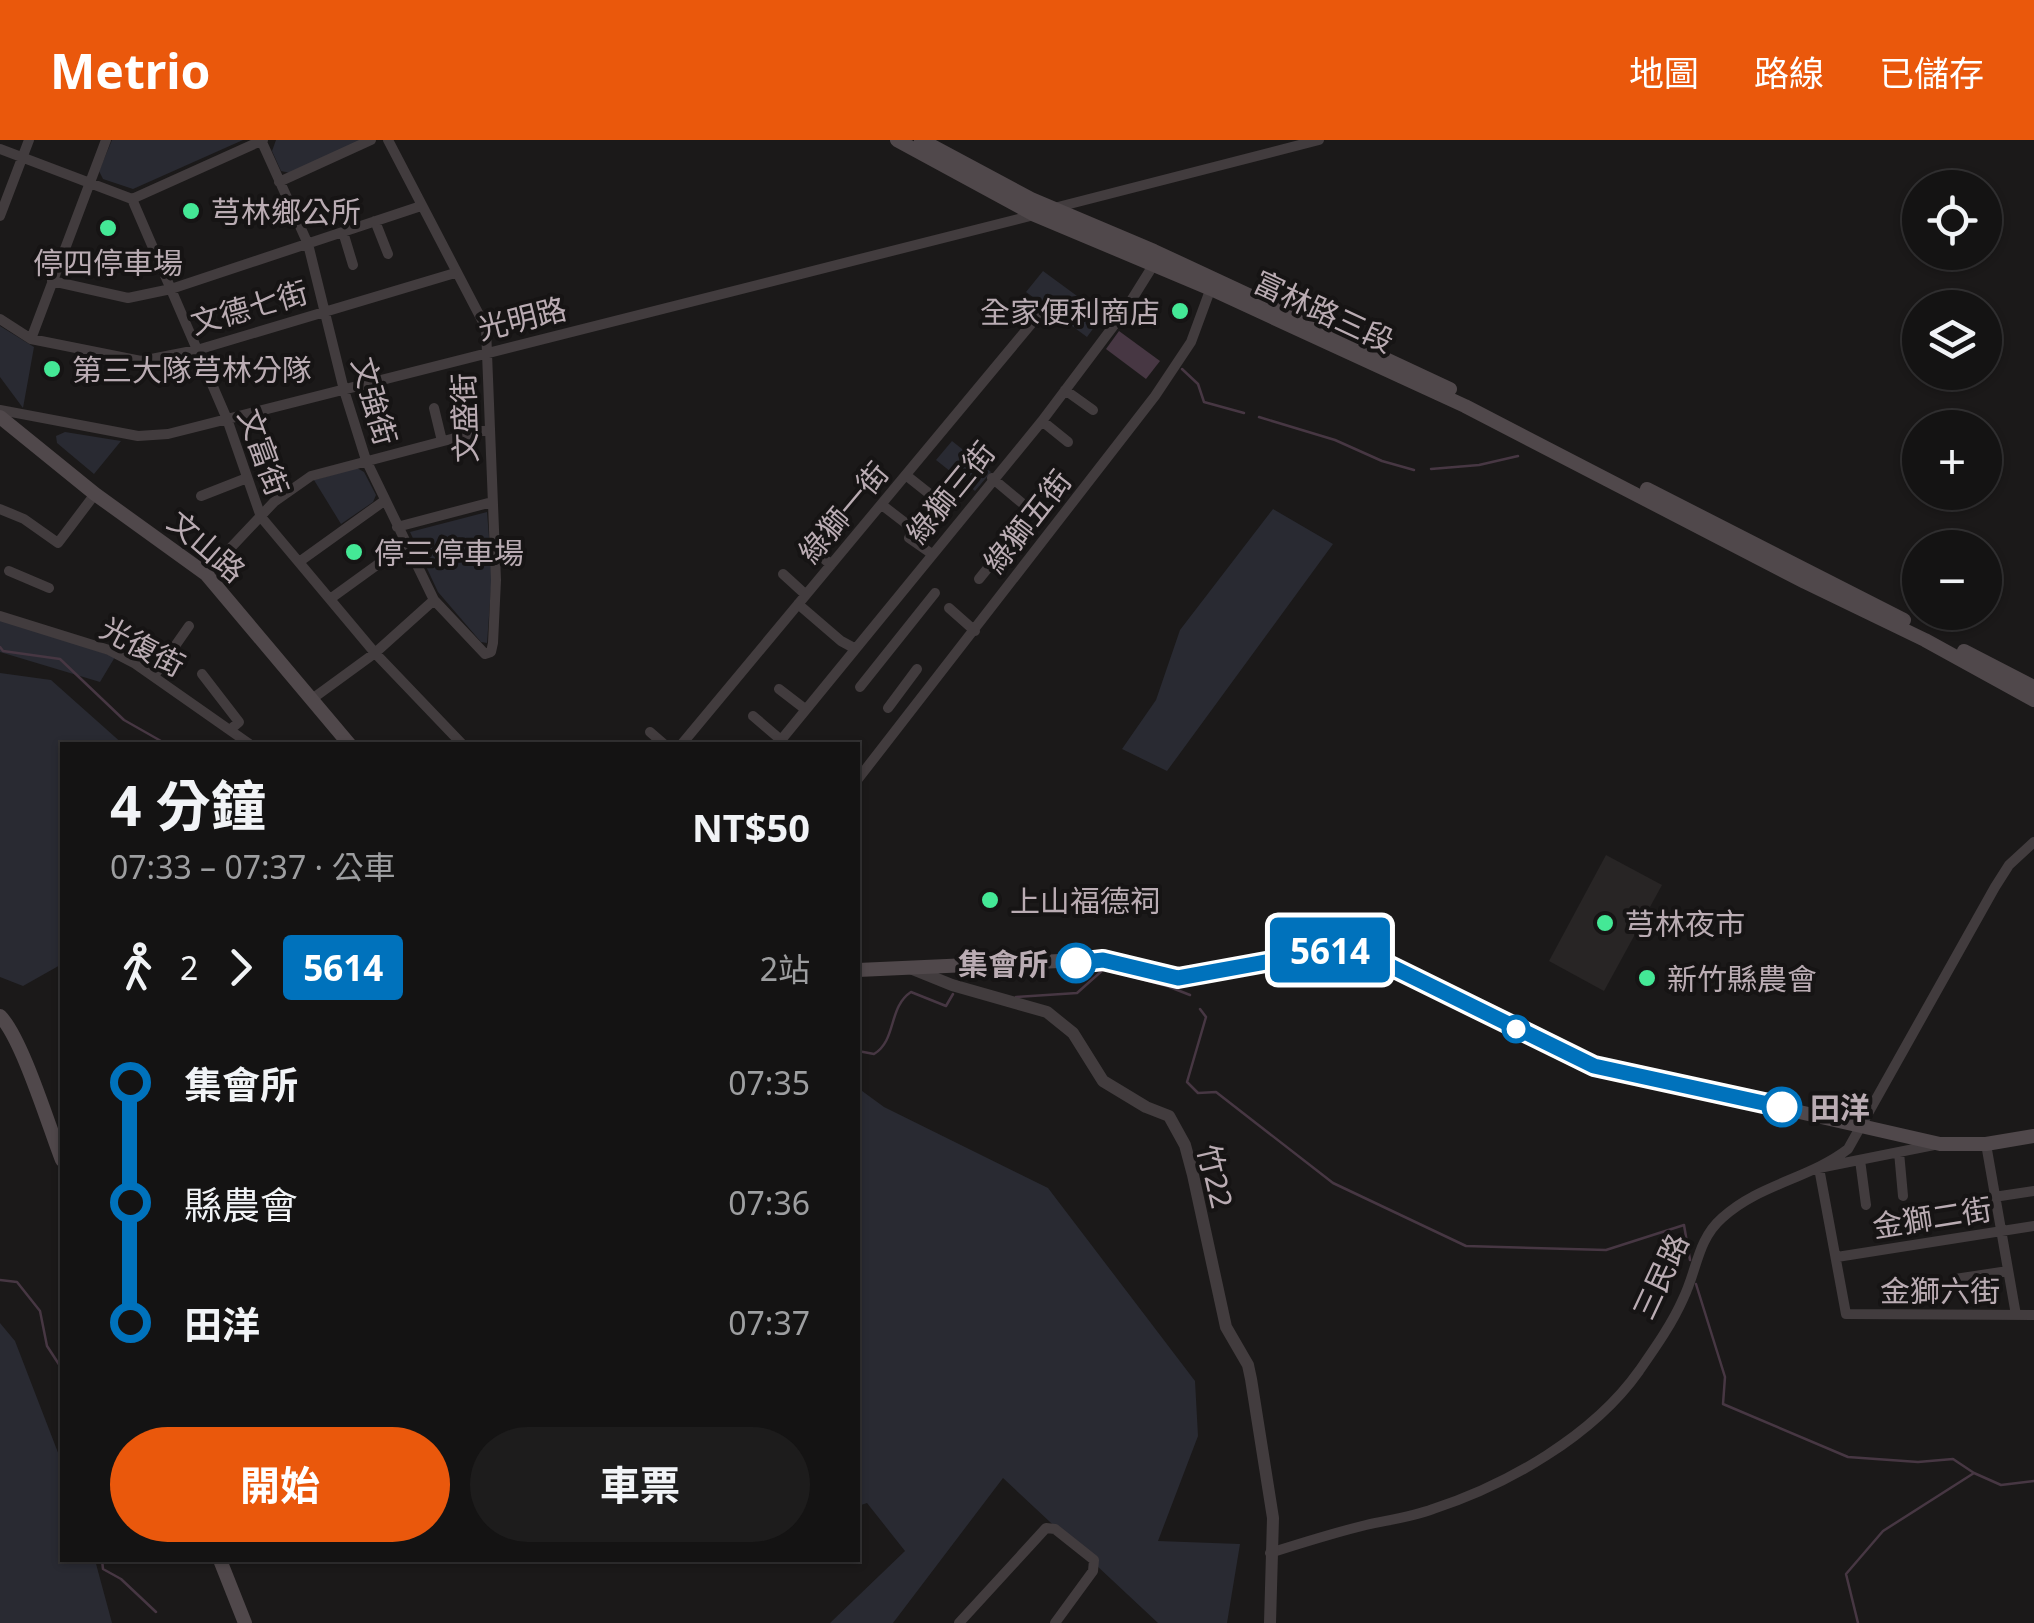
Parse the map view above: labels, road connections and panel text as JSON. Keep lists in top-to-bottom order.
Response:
{
  "streets": {
    "main road": ["富林路三段", "文山路"],
    "street": [
      "文德七街",
      "光明路",
      "文強街",
      "文盛街",
      "文富街",
      "綠獅三街",
      "綠獅一街",
      "綠獅五街",
      "光復街",
      "竹22",
      "金獅二街",
      "三民路",
      "金獅六街"
    ]
  },
  "crossings": [
    ["文德七街", "文強街"],
    ["文德七街", "文盛街"],
    ["文德七街", "文富街"],
    ["富林路三段", "光明路"],
    ["富林路三段", "綠獅三街"],
    ["富林路三段", "綠獅五街"],
    ["光明路", "文強街"],
    ["光明路", "文盛街"],
    ["光明路", "文富街"],
    ["文強街", "文盛街"],
    ["竹22", "三民路"],
    ["金獅二街", "金獅六街"]
  ],
  "places": [
    "芎林鄉公所",
    "停四停車場",
    "全家便利商店",
    "第三大隊芎林分隊",
    "停三停車場",
    "上山福德祠",
    "芎林夜市",
    "集會所",
    "新竹縣農會",
    "田洋"
  ],
  "lines": ["bus line 5614"],
  "page": {
    "header": "Metrio",
    "nav": ["地圖", "路線", "已儲存"],
    "on_map": "5614",
    "map_buttons": ["+", "−"],
    "heading": ["4 分鐘", "07:33 – 07:37 · 公車", "NT$50"],
    "legs": ["2", "5614", "2站"],
    "list": [
      {
        "name": "集會所",
        "value": "07:35"
      },
      {
        "name": "縣農會",
        "value": "07:36"
      },
      {
        "name": "田洋",
        "value": "07:37"
      }
    ],
    "buttons": ["開始", "車票"]
  }
}
